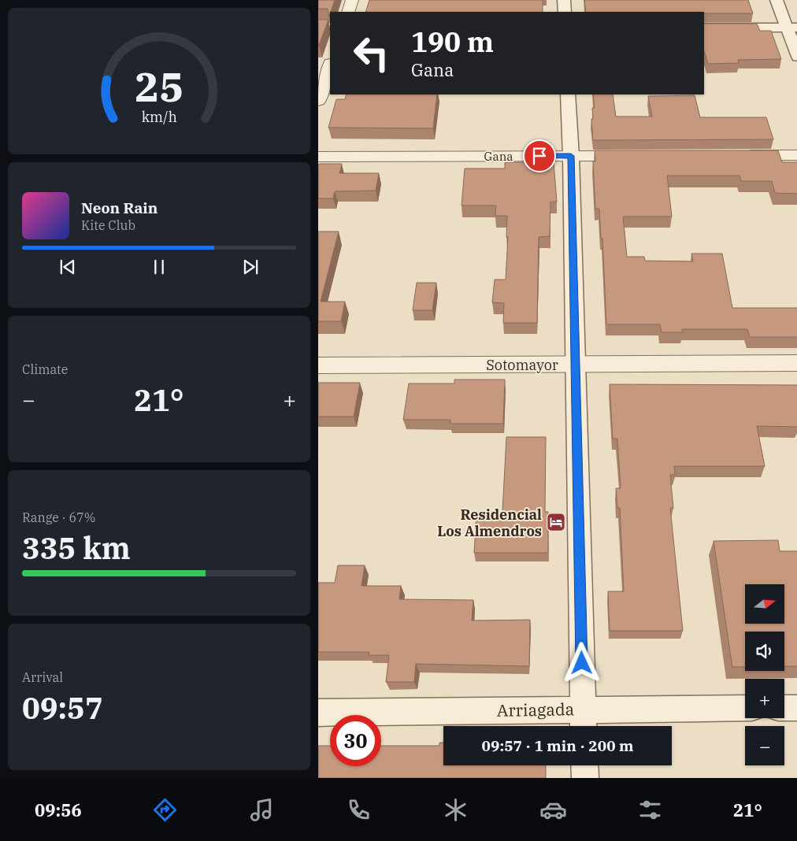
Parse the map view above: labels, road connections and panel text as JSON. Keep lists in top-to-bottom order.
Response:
{
  "streets": {
    "street": ["Gana", "Sotomayor", "Arriagada"]
  },
  "places": {
    "hotel": ["Residencial Los Almendros"]
  },
  "north": "right",
  "page": {
    "turn": ["190 m", "Gana"],
    "song": ["Neon Rain", "Kite Club"],
    "tile": [
      "Climate",
      ["Range · 67%", "335 km"],
      ["Arrival", "09:57"]
    ],
    "heat": ["−", "21°", "+"],
    "map_buttons": ["+", "−"],
    "limit": "30",
    "trip": "09:57 · 1 min · 200 m",
    "tabs": ["09:56", "21°"],
    "gauge": ["25", "km/h"]
  }
}
